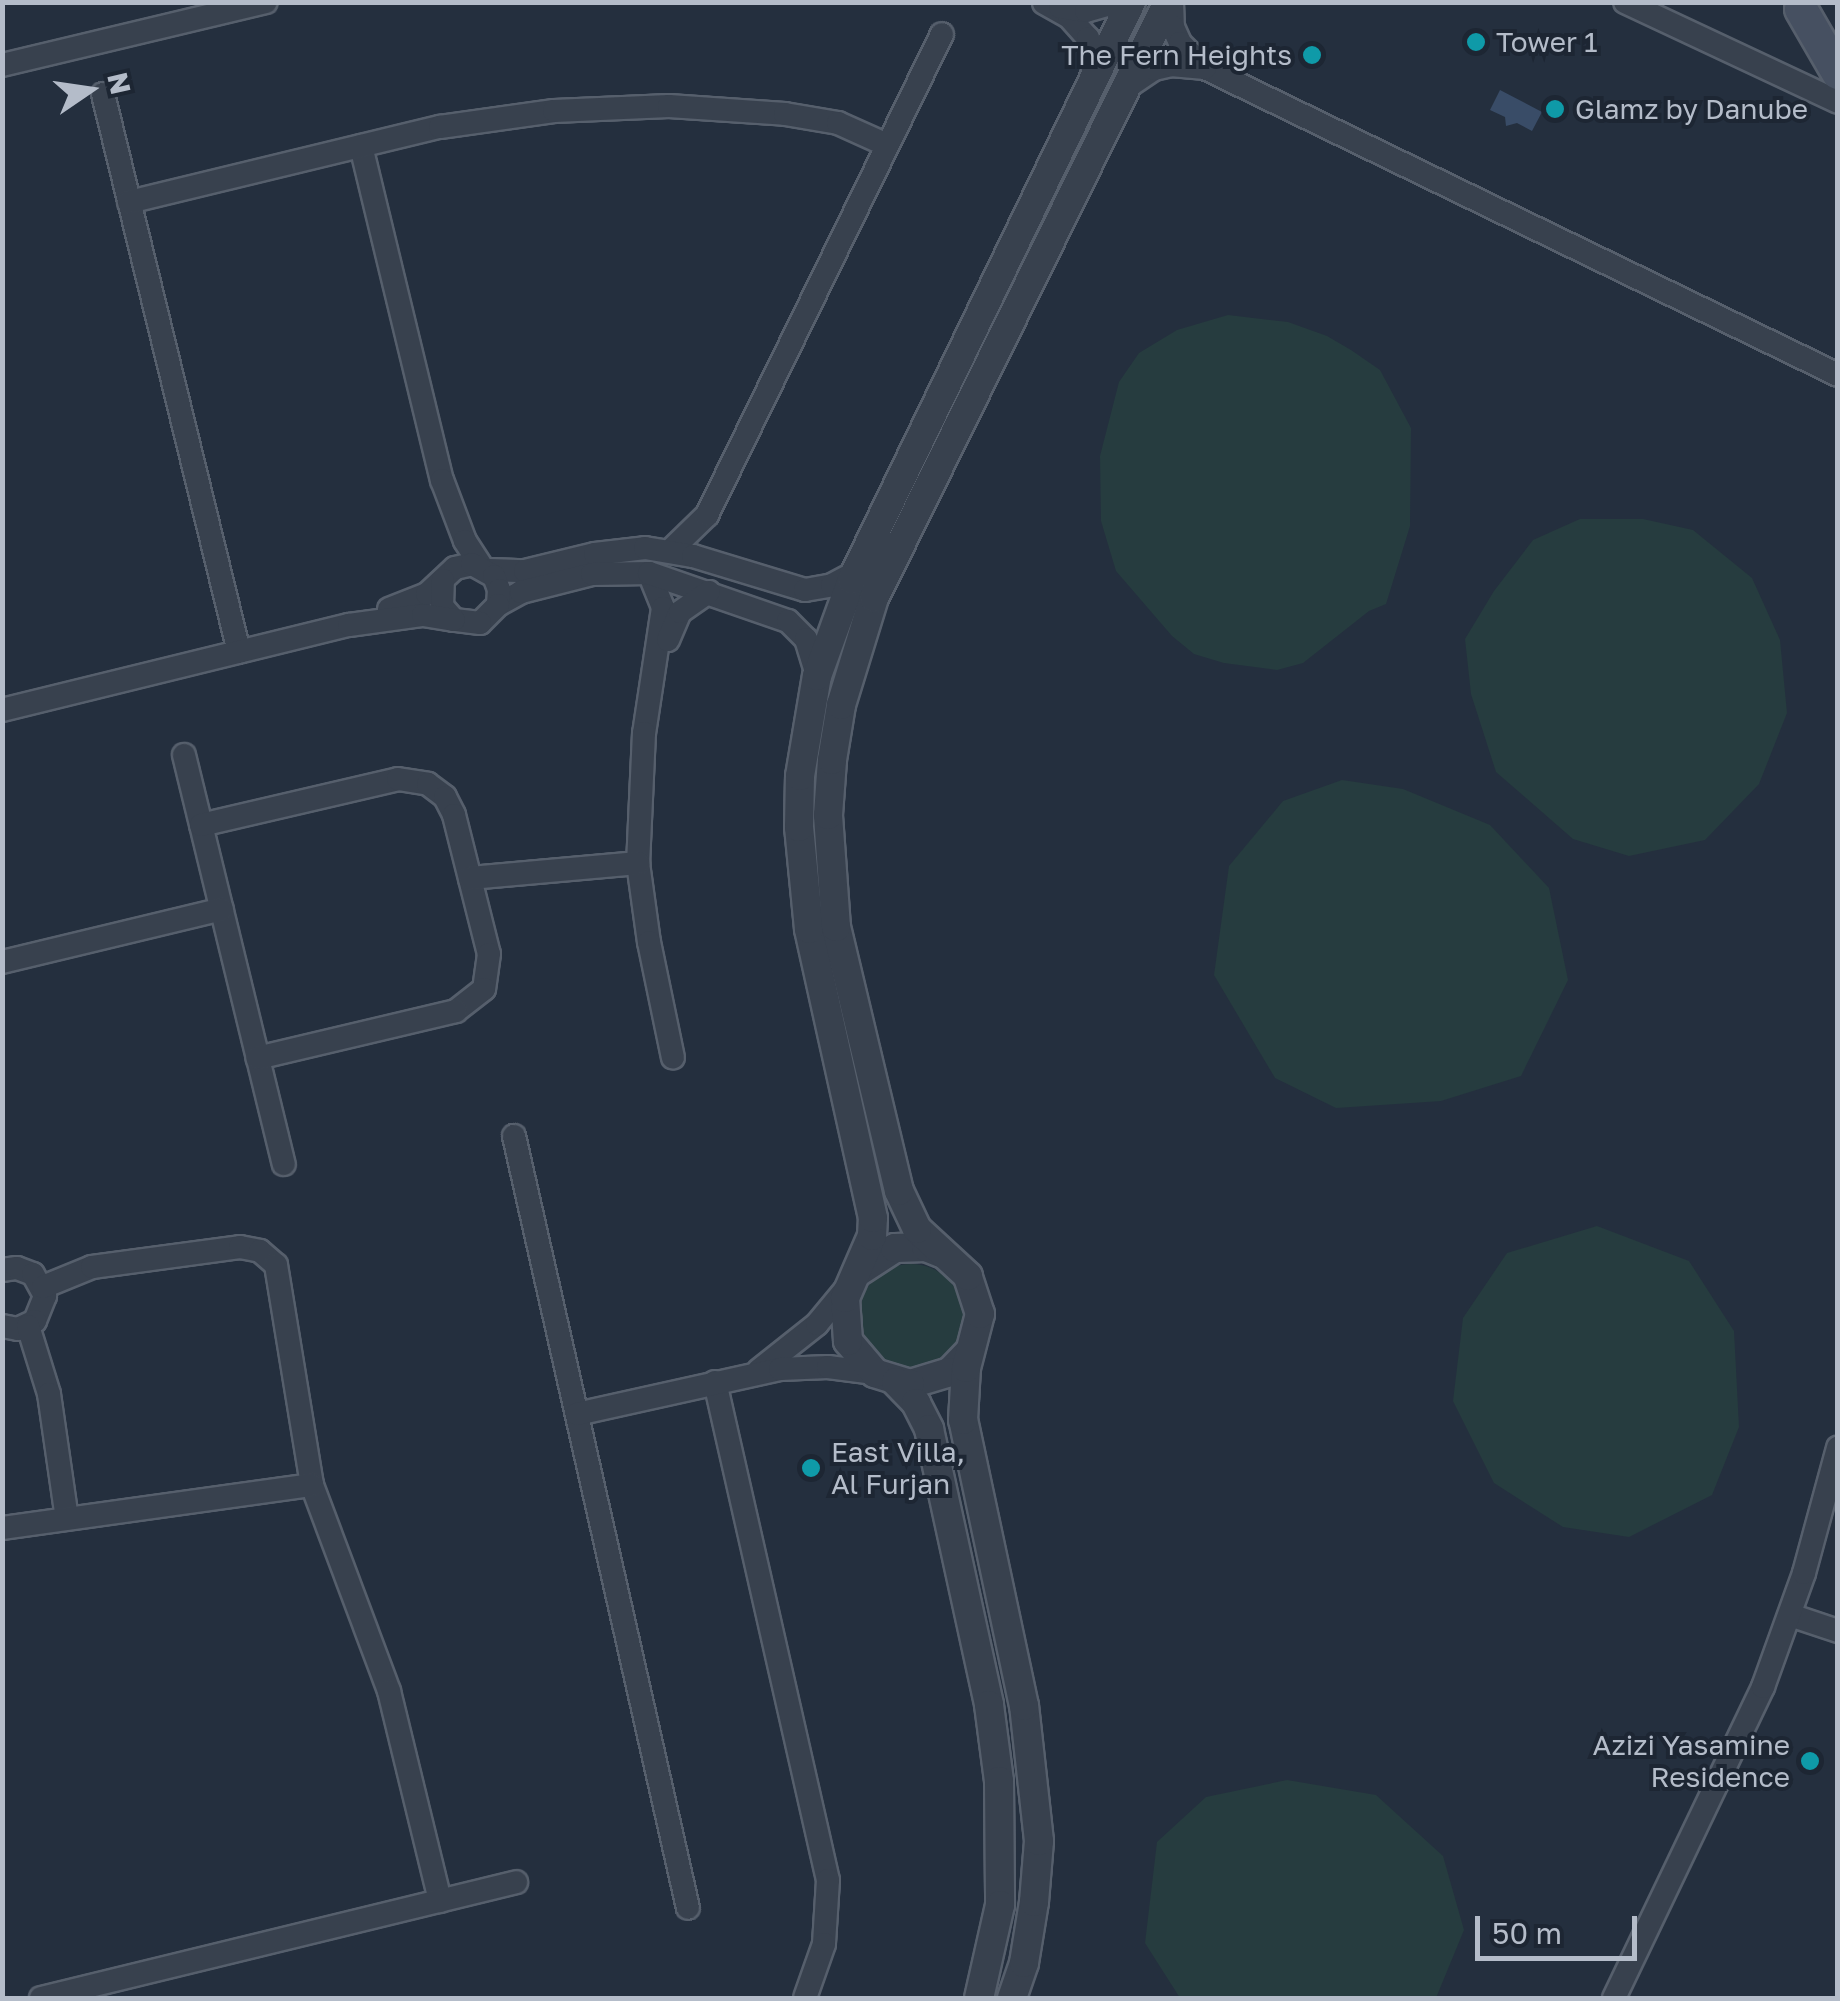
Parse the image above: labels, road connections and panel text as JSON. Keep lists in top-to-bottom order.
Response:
{
  "places": [
    "Tower 1",
    "The Fern Heights",
    "Glamz by Danube",
    "East Villa, Al Furjan",
    "Azizi Yasamine Residence"
  ],
  "scale_bar": "50 m",
  "north": "right"
}
